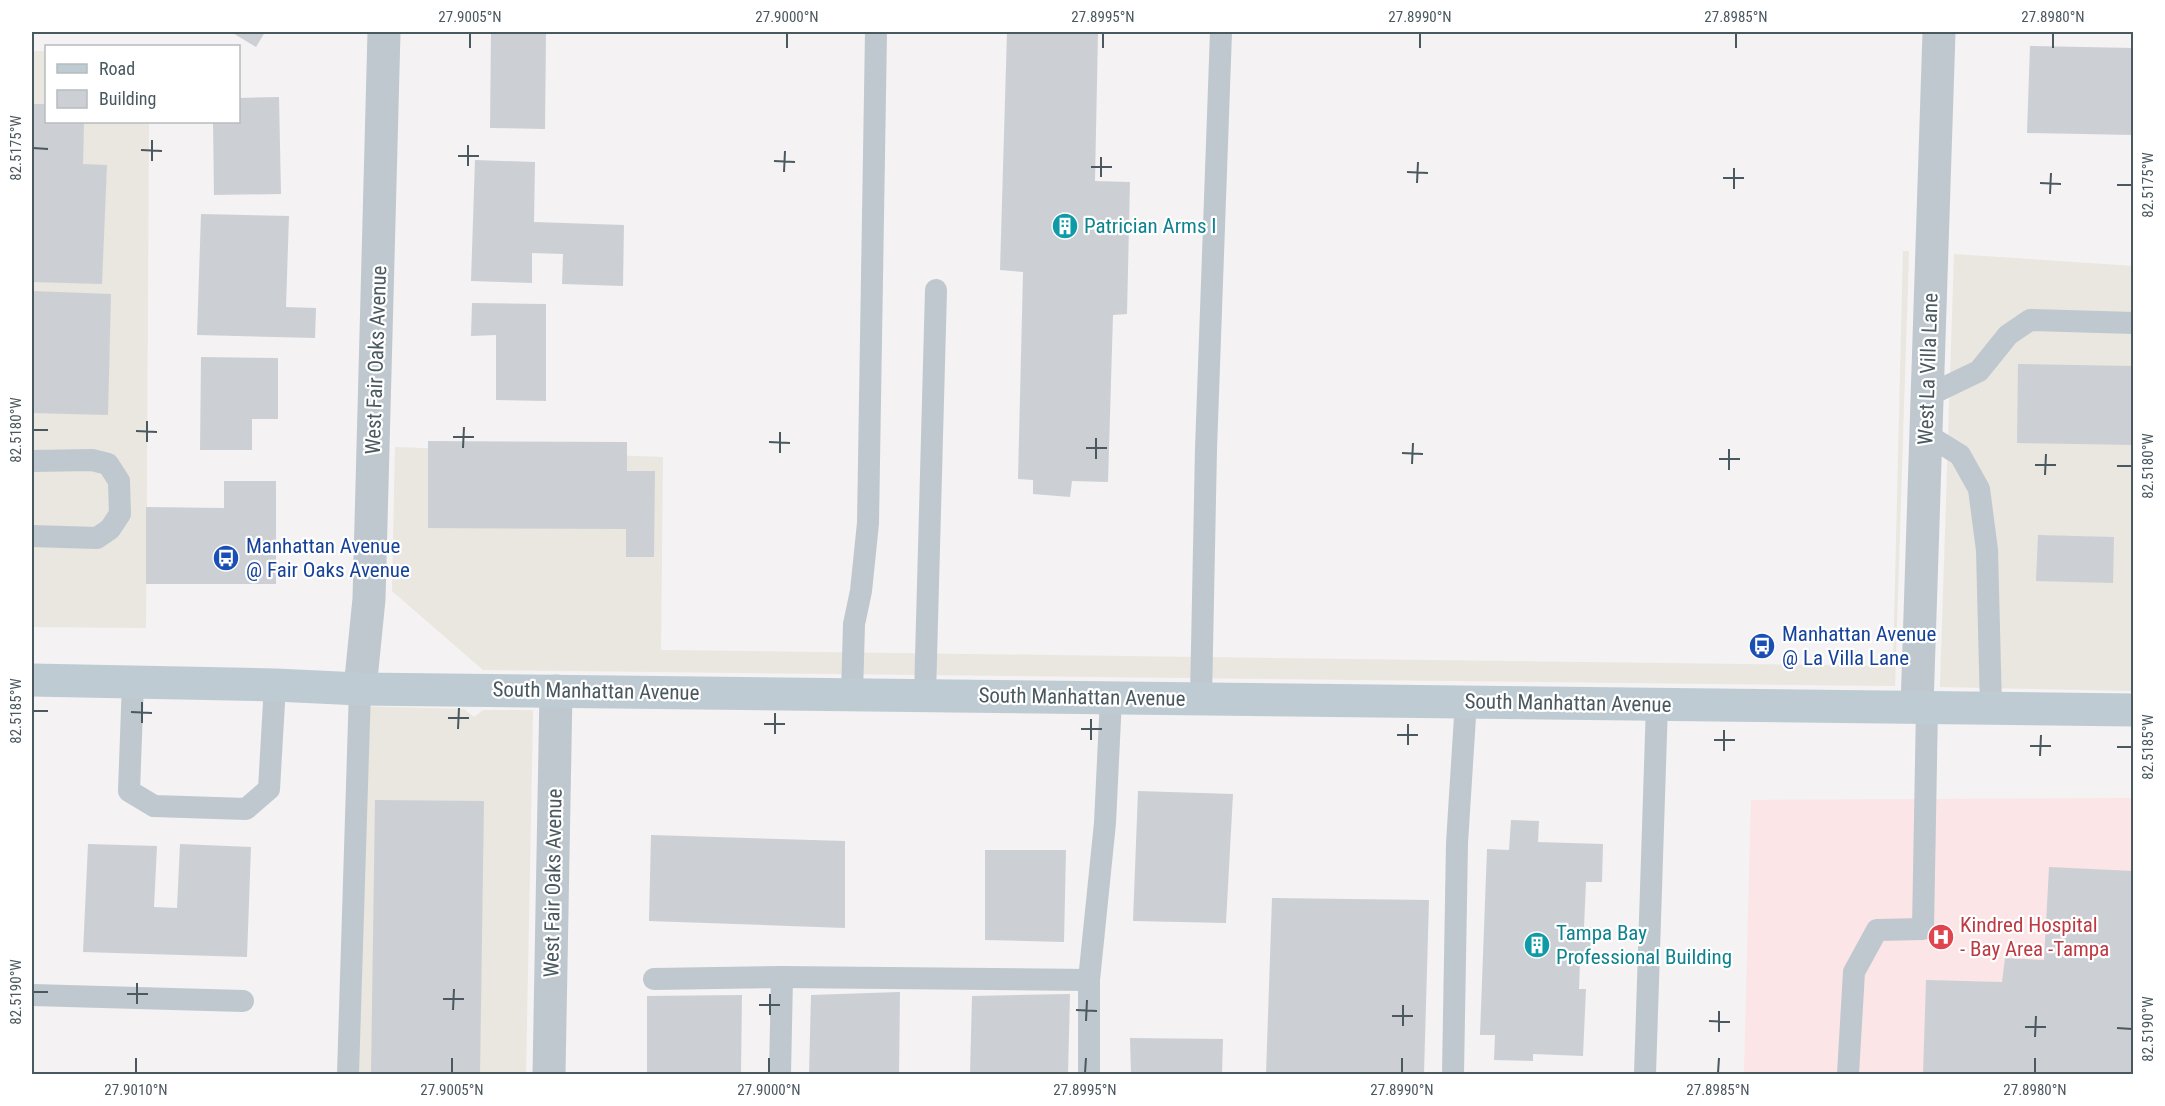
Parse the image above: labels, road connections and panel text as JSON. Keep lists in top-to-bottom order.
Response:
{
  "streets": {
    "main road": ["South Manhattan Avenue"],
    "street": ["West Fair Oaks Avenue", "West La Villa Lane"]
  },
  "crossings": [
    ["West Fair Oaks Avenue", "South Manhattan Avenue"],
    ["West La Villa Lane", "South Manhattan Avenue"]
  ],
  "places": {
    "building": ["Patrician Arms I", "Tampa Bay Professional Building"],
    "bus stop": ["Manhattan Avenue @ Fair Oaks Avenue", "Manhattan Avenue @ La Villa Lane"],
    "hospital": ["Kindred Hospital - Bay Area -Tampa"]
  },
  "legend": ["Road", "Building"],
  "coordinates": [
    "27.9005°N",
    "27.9000°N",
    "27.8995°N",
    "27.8990°N",
    "27.8985°N",
    "27.8980°N",
    "82.5175°W",
    "82.5180°W",
    "82.5185°W",
    "82.5190°W",
    "27.9010°N"
  ]
}
